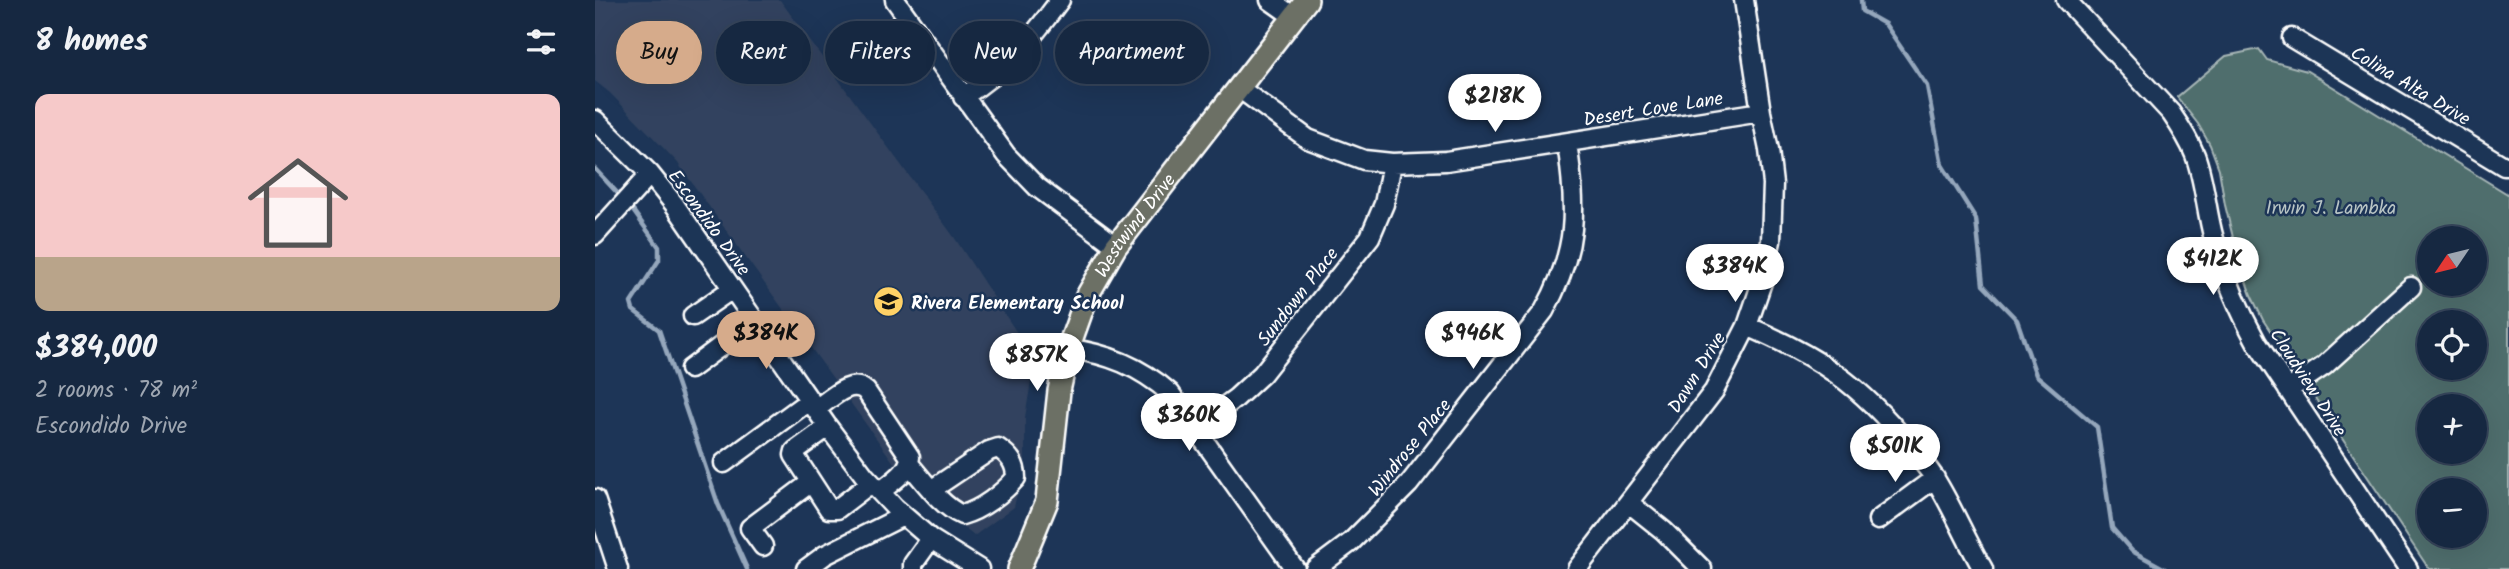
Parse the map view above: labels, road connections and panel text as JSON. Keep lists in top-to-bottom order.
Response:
{
  "streets": {
    "main road": ["Westwind Drive"],
    "street": [
      "Colina Alta Drive",
      "Desert Cove Lane",
      "Escondido Drive",
      "Sundown Place",
      "Dawn Drive",
      "Cloudview Drive",
      "Windrose Place"
    ]
  },
  "crossings": [
    ["Desert Cove Lane", "Westwind Drive"],
    ["Desert Cove Lane", "Sundown Place"],
    ["Desert Cove Lane", "Dawn Drive"],
    ["Desert Cove Lane", "Windrose Place"]
  ],
  "parks": ["Irwin J. Lambka"],
  "places": {
    "school or university": ["Rivera Elementary School"]
  },
  "north": "bottom left",
  "page": {
    "heading": "8 homes",
    "chip": [
      "Buy",
      "Rent",
      "Filters",
      "New",
      "Apartment"
    ],
    "price": [
      "$218K",
      "$412K",
      "$384K",
      "$384K",
      "$946K",
      "$857K",
      "$360K",
      "$501K"
    ],
    "list": [
      {
        "name": "$384,000",
        "note": "2 rooms · 78 m² · Escondido Drive"
      }
    ],
    "map_buttons": ["+", "−"]
  }
}
